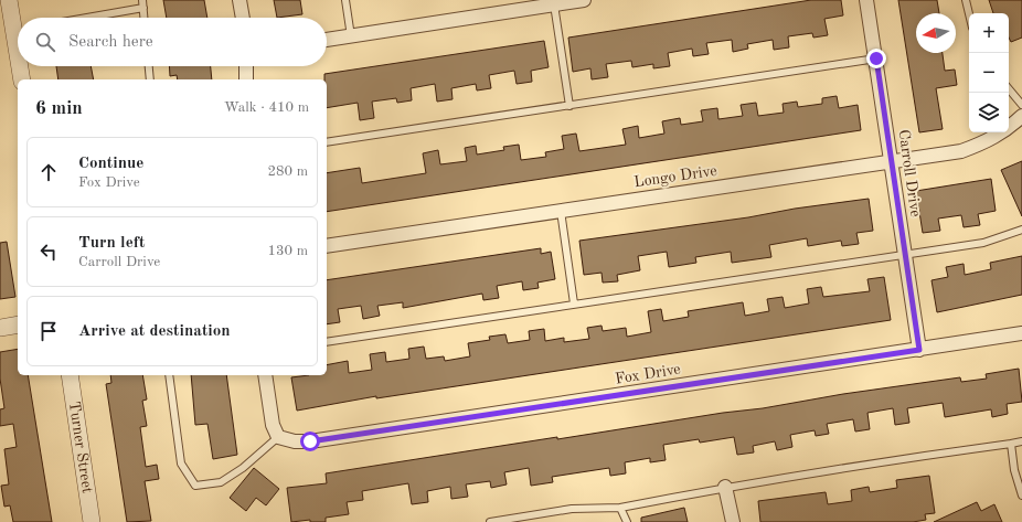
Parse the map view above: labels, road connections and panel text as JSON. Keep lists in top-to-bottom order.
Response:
{
  "streets": {
    "street": [
      "Carroll Drive",
      "Longo Drive",
      "Fox Drive",
      "Turner Street"
    ]
  },
  "crossings": [
    ["Carroll Drive", "Longo Drive"],
    ["Carroll Drive", "Fox Drive"]
  ],
  "north": "left",
  "page": {
    "map_buttons": ["+", "−"],
    "search": "Search here",
    "heading": ["6 min", "Walk · 410 m"],
    "list": [
      ["Continue", "Fox Drive", "280 m"],
      ["Turn left", "Carroll Drive", "130 m"],
      "Arrive at destination"
    ]
  }
}
